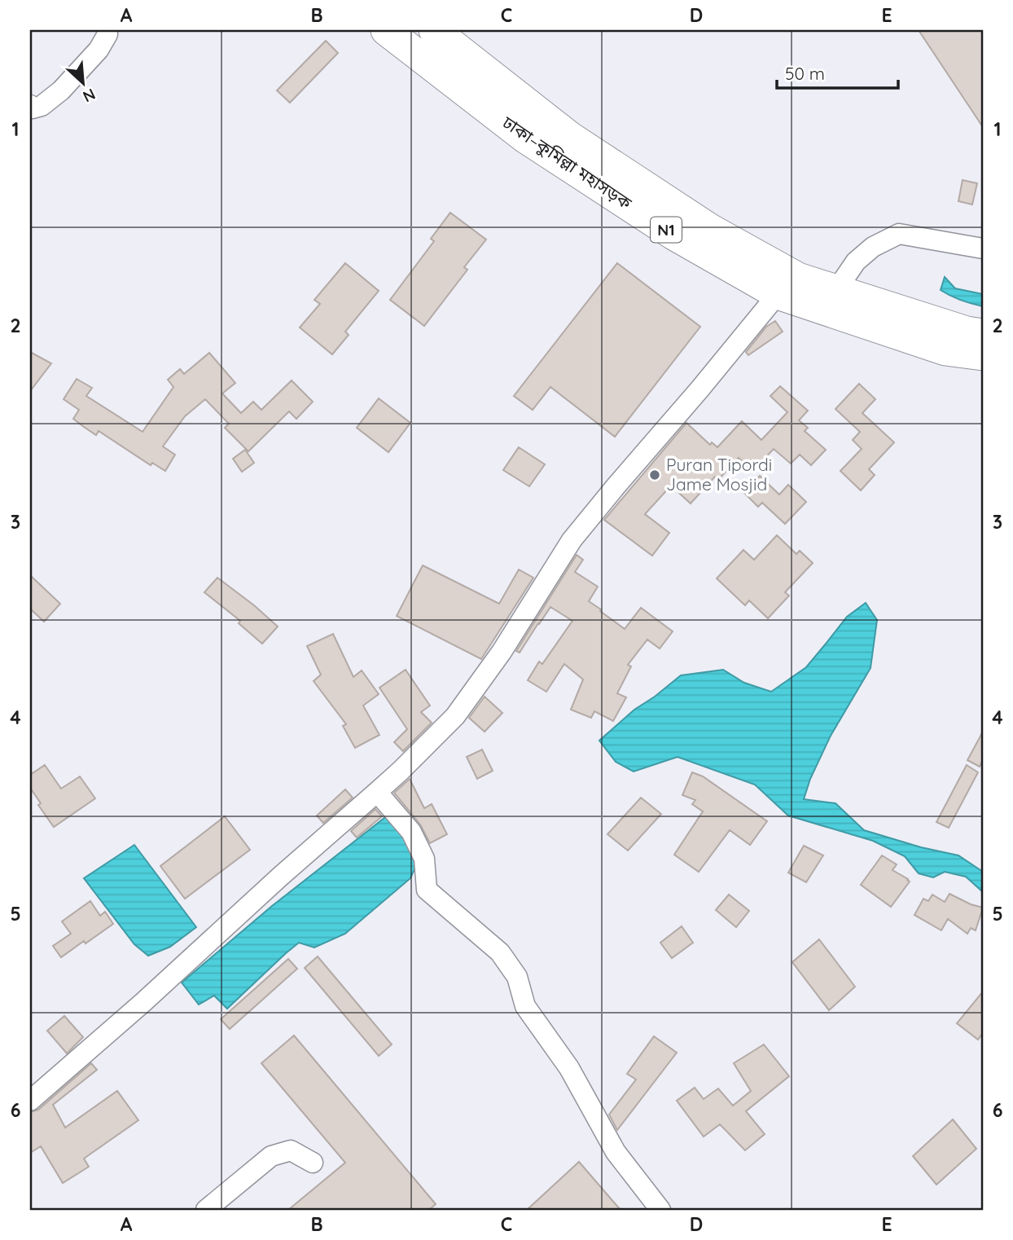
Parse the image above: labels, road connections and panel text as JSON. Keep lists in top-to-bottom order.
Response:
{
  "streets": {
    "highway": ["ঢাকা–কুমিল্লা মহাসড়ক", "N1"]
  },
  "places": ["Puran Tipordi Jame Mosjid"],
  "scale_bar": "50 m",
  "north": "bottom right",
  "grid": {
    "columns": [
      "A",
      "B",
      "C",
      "D",
      "E"
    ],
    "rows": [
      "1",
      "2",
      "3",
      "4",
      "5",
      "6"
    ]
  }
}
